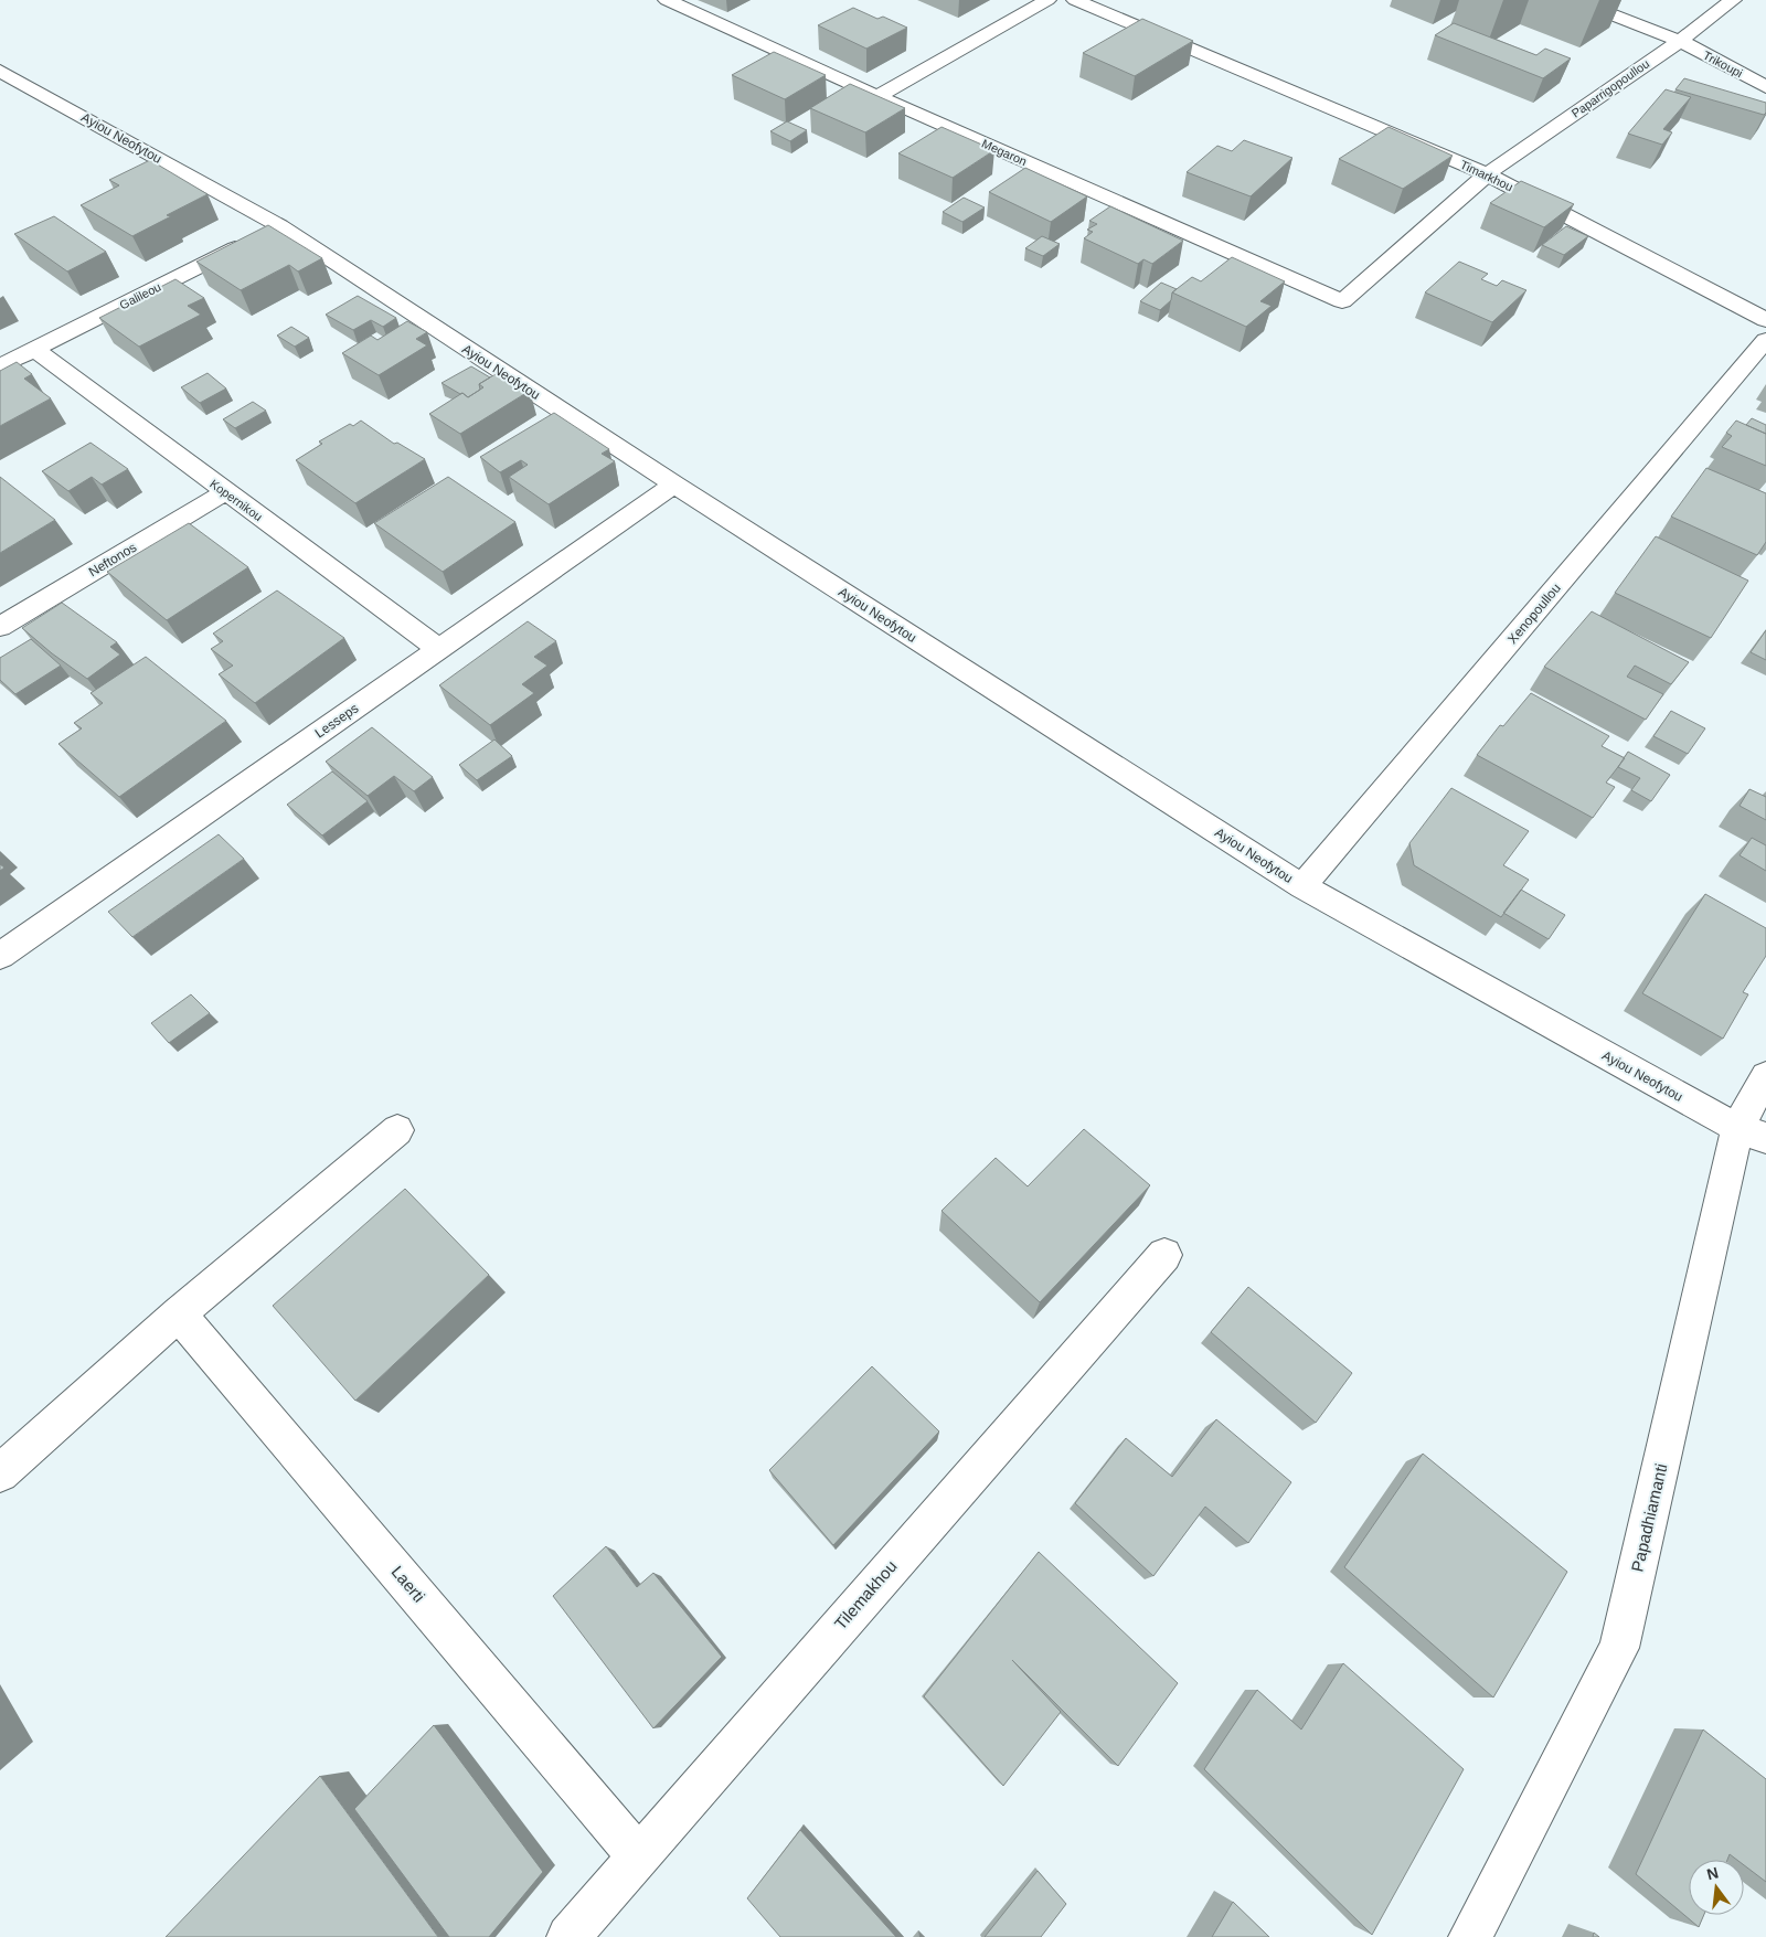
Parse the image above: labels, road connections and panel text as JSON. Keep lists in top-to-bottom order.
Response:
{
  "streets": {
    "street": [
      "Trikoupi",
      "Paparrigopoullou",
      "Ayiou Neofytou",
      "Megaron",
      "Timarkhou",
      "Galileou",
      "Kopernikou",
      "Neftonos",
      "Xenopoullou",
      "Lesseps",
      "Papadhiamanti",
      "Laerti",
      "Tilemakhou"
    ]
  },
  "crossings": [
    ["Trikoupi", "Paparrigopoullou"],
    ["Paparrigopoullou", "Megaron"],
    ["Paparrigopoullou", "Timarkhou"],
    ["Ayiou Neofytou", "Galileou"],
    ["Ayiou Neofytou", "Xenopoullou"],
    ["Ayiou Neofytou", "Lesseps"],
    ["Ayiou Neofytou", "Papadhiamanti"],
    ["Galileou", "Kopernikou"],
    ["Kopernikou", "Neftonos"],
    ["Kopernikou", "Lesseps"],
    ["Laerti", "Tilemakhou"]
  ],
  "north": "top"
}
